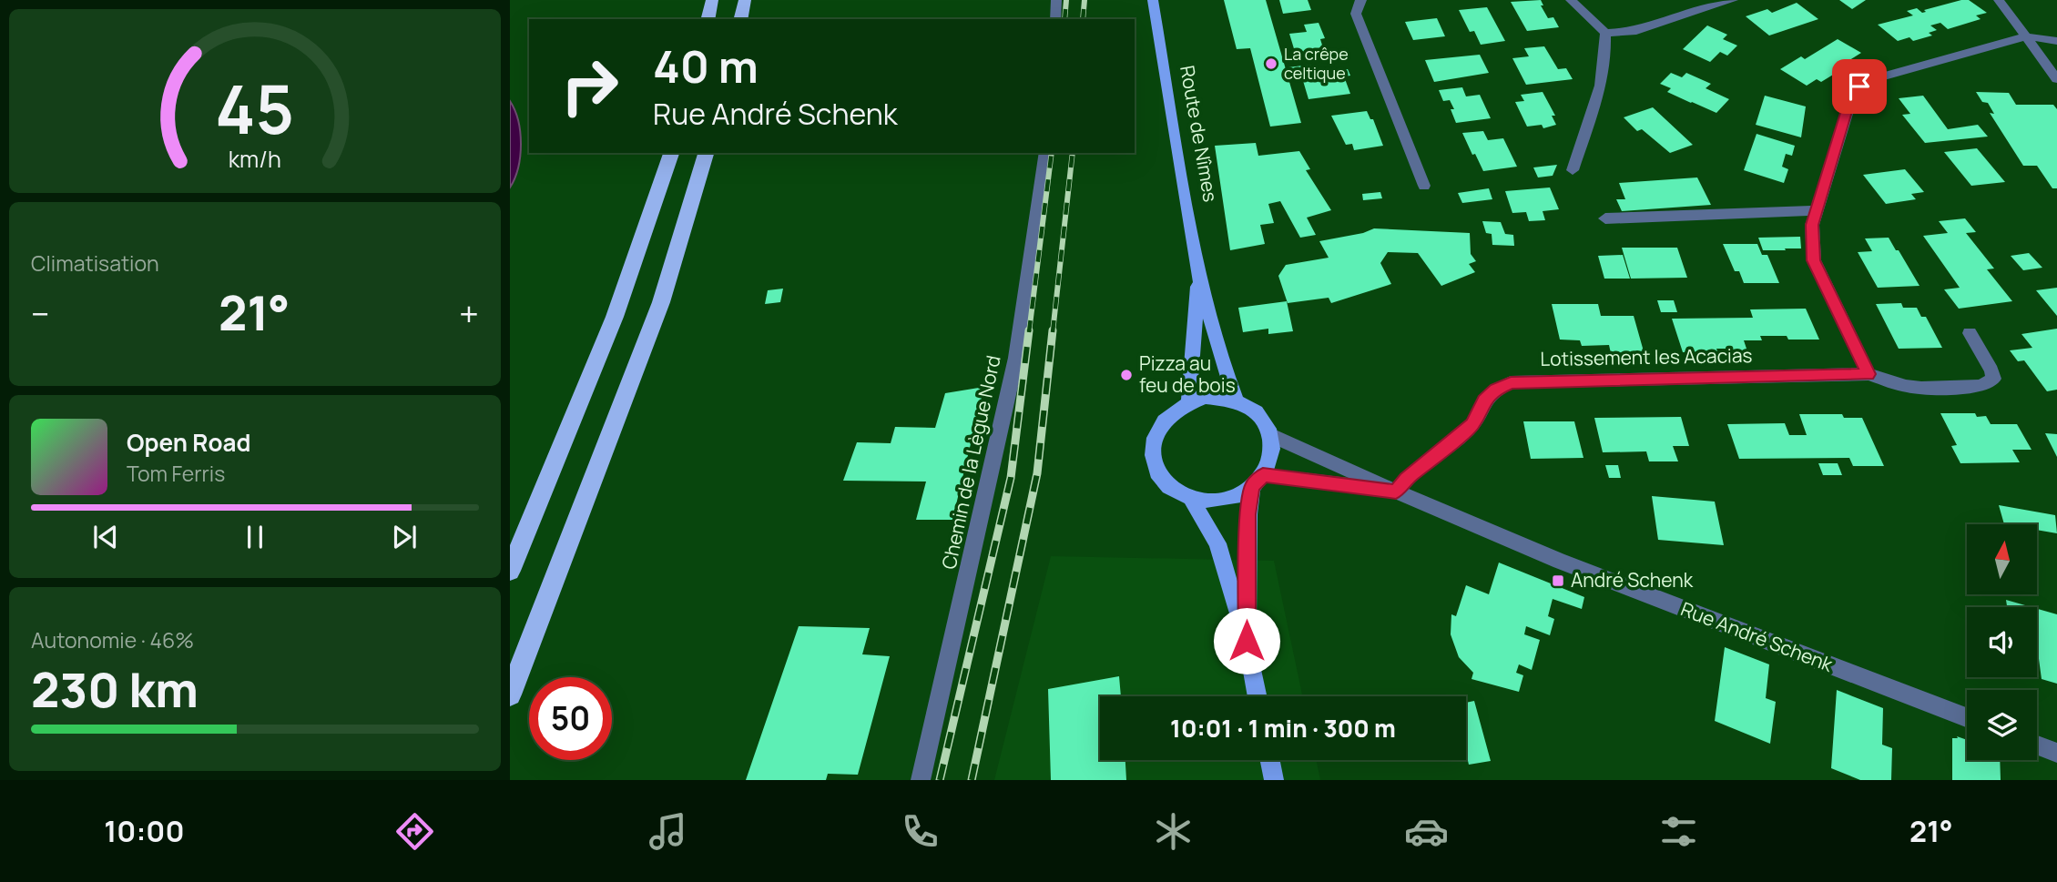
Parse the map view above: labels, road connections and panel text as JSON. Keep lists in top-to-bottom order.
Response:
{
  "streets": {
    "main road": ["Route de Nîmes"],
    "street": ["Lotissement les Acacias", "Chemin de la Lègue Nord", "Rue André Schenk"]
  },
  "crossings": [
    ["Route de Nîmes", "Rue André Schenk"],
    ["Lotissement les Acacias", "Rue André Schenk"]
  ],
  "places": {
    "other": ["La crêpe celtique", "Pizza au feu de bois"],
    "transit": ["André Schenk"]
  },
  "north": "top",
  "page": {
    "turn": ["40 m", "Rue André Schenk"],
    "tile": [
      "Climatisation",
      ["Autonomie · 46%", "230 km"]
    ],
    "heat": ["−", "21°", "+"],
    "song": ["Open Road", "Tom Ferris"],
    "limit": "50",
    "trip": "10:01 · 1 min · 300 m",
    "tabs": ["10:00", "21°"],
    "gauge": ["45", "km/h"]
  }
}
